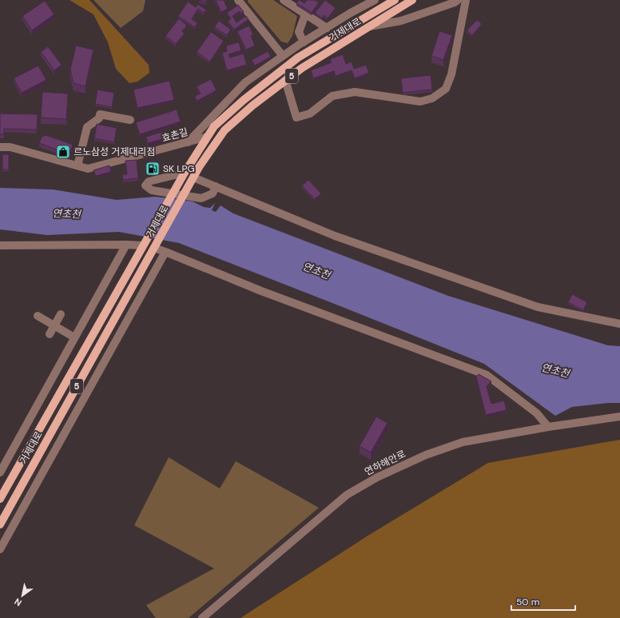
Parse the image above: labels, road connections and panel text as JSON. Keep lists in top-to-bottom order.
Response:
{
  "streets": {
    "main road": ["거제대로", "5"],
    "street": ["효촌길", "연하해안로"]
  },
  "crossings": [
    ["거제대로", "효촌길"]
  ],
  "water": ["연초천"],
  "places": {
    "shop": ["르노삼성 거제대리점"],
    "fuel station": ["SK LPG"]
  },
  "scale_bar": "50 m",
  "north": "bottom left"
}
